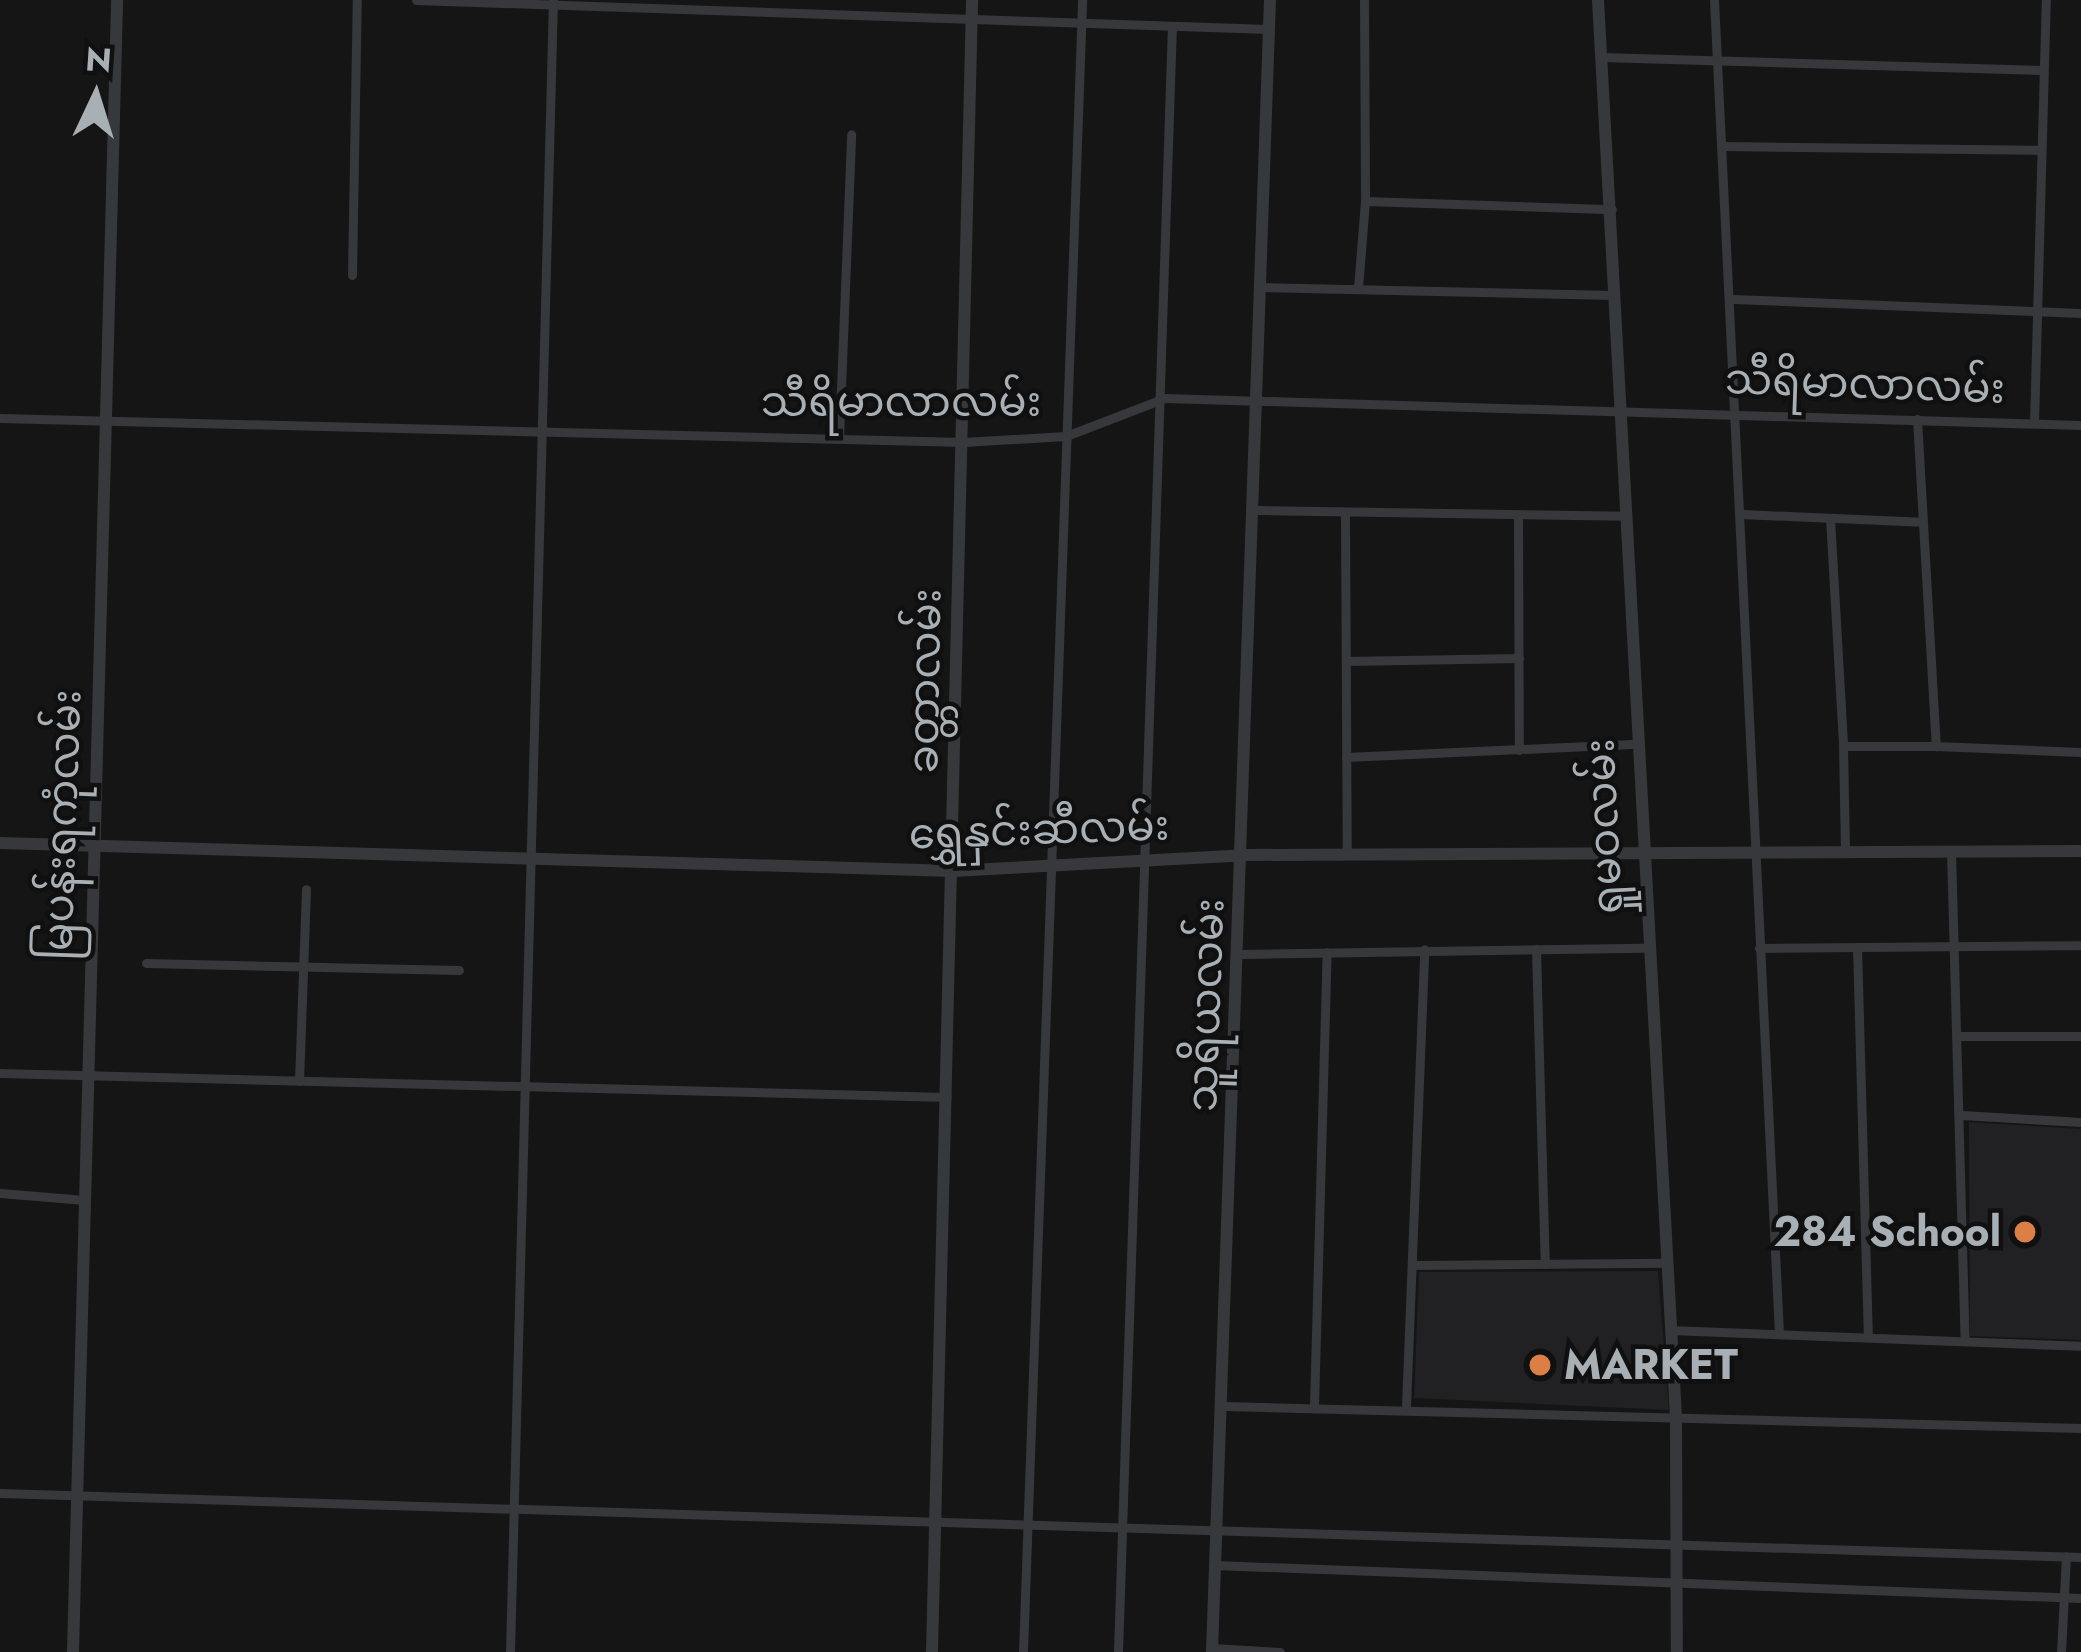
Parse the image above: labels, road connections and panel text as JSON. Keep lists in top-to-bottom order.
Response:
{
  "streets": {
    "street": [
      "သီရိမာလာလမ်း",
      "ခတ္တာလမ်း",
      "မြပန်းရကုံလမ်း",
      "ရှုမဝလမ်း",
      "ရွှေနှင်းဆီလမ်း",
      "သူရိယလမ်း"
    ]
  },
  "crossings": [
    ["သီရိမာလာလမ်း", "ခတ္တာလမ်း"],
    ["သီရိမာလာလမ်း", "မြပန်းရကုံလမ်း"],
    ["သီရိမာလာလမ်း", "ရှုမဝလမ်း"],
    ["သီရိမာလာလမ်း", "သူရိယလမ်း"],
    ["ခတ္တာလမ်း", "ရွှေနှင်းဆီလမ်း"],
    ["မြပန်းရကုံလမ်း", "ရွှေနှင်းဆီလမ်း"],
    ["ရှုမဝလမ်း", "ရွှေနှင်းဆီလမ်း"],
    ["ရွှေနှင်းဆီလမ်း", "သူရိယလမ်း"]
  ],
  "places": ["284 School", "MARKET"],
  "north": "top"
}
